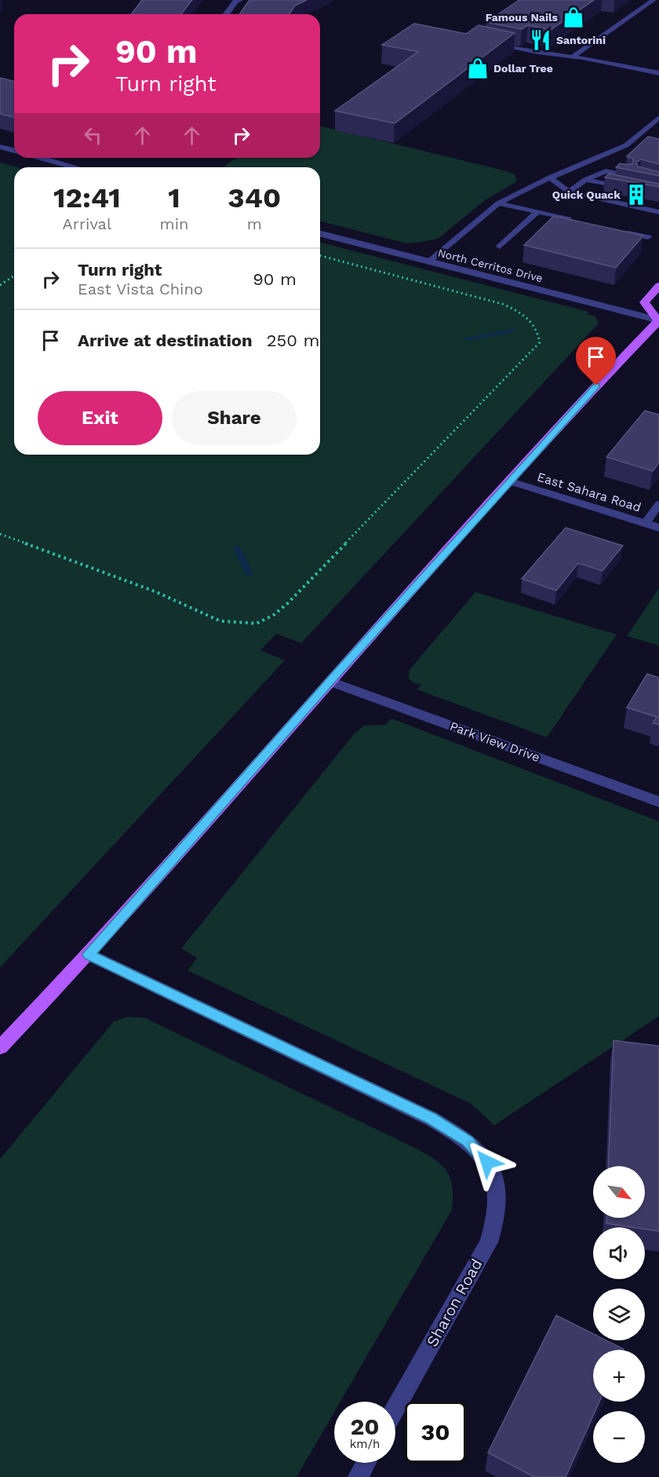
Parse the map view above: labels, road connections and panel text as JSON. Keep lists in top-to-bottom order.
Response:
{
  "streets": {
    "street": [
      "North Cerritos Drive",
      "East Sahara Road",
      "Park View Drive",
      "Sharon Road"
    ]
  },
  "places": {
    "shop": ["Famous Nails", "Dollar Tree"],
    "restaurant": ["Santorini"],
    "building": ["Quick Quack"]
  },
  "north": "bottom right",
  "page": {
    "turn": ["90 m", "Turn right"],
    "eta": [
      "12:41",
      "Arrival",
      "1",
      "min",
      "340",
      "m"
    ],
    "list": [
      {
        "name": "Turn right",
        "note": "East Vista Chino",
        "value": "90 m"
      },
      {
        "name": "Arrive at destination",
        "value": "250 m"
      }
    ],
    "buttons": ["Exit", "Share"],
    "map_buttons": ["+", "−"],
    "speed": "20 km/h",
    "limit": "30"
  }
}
